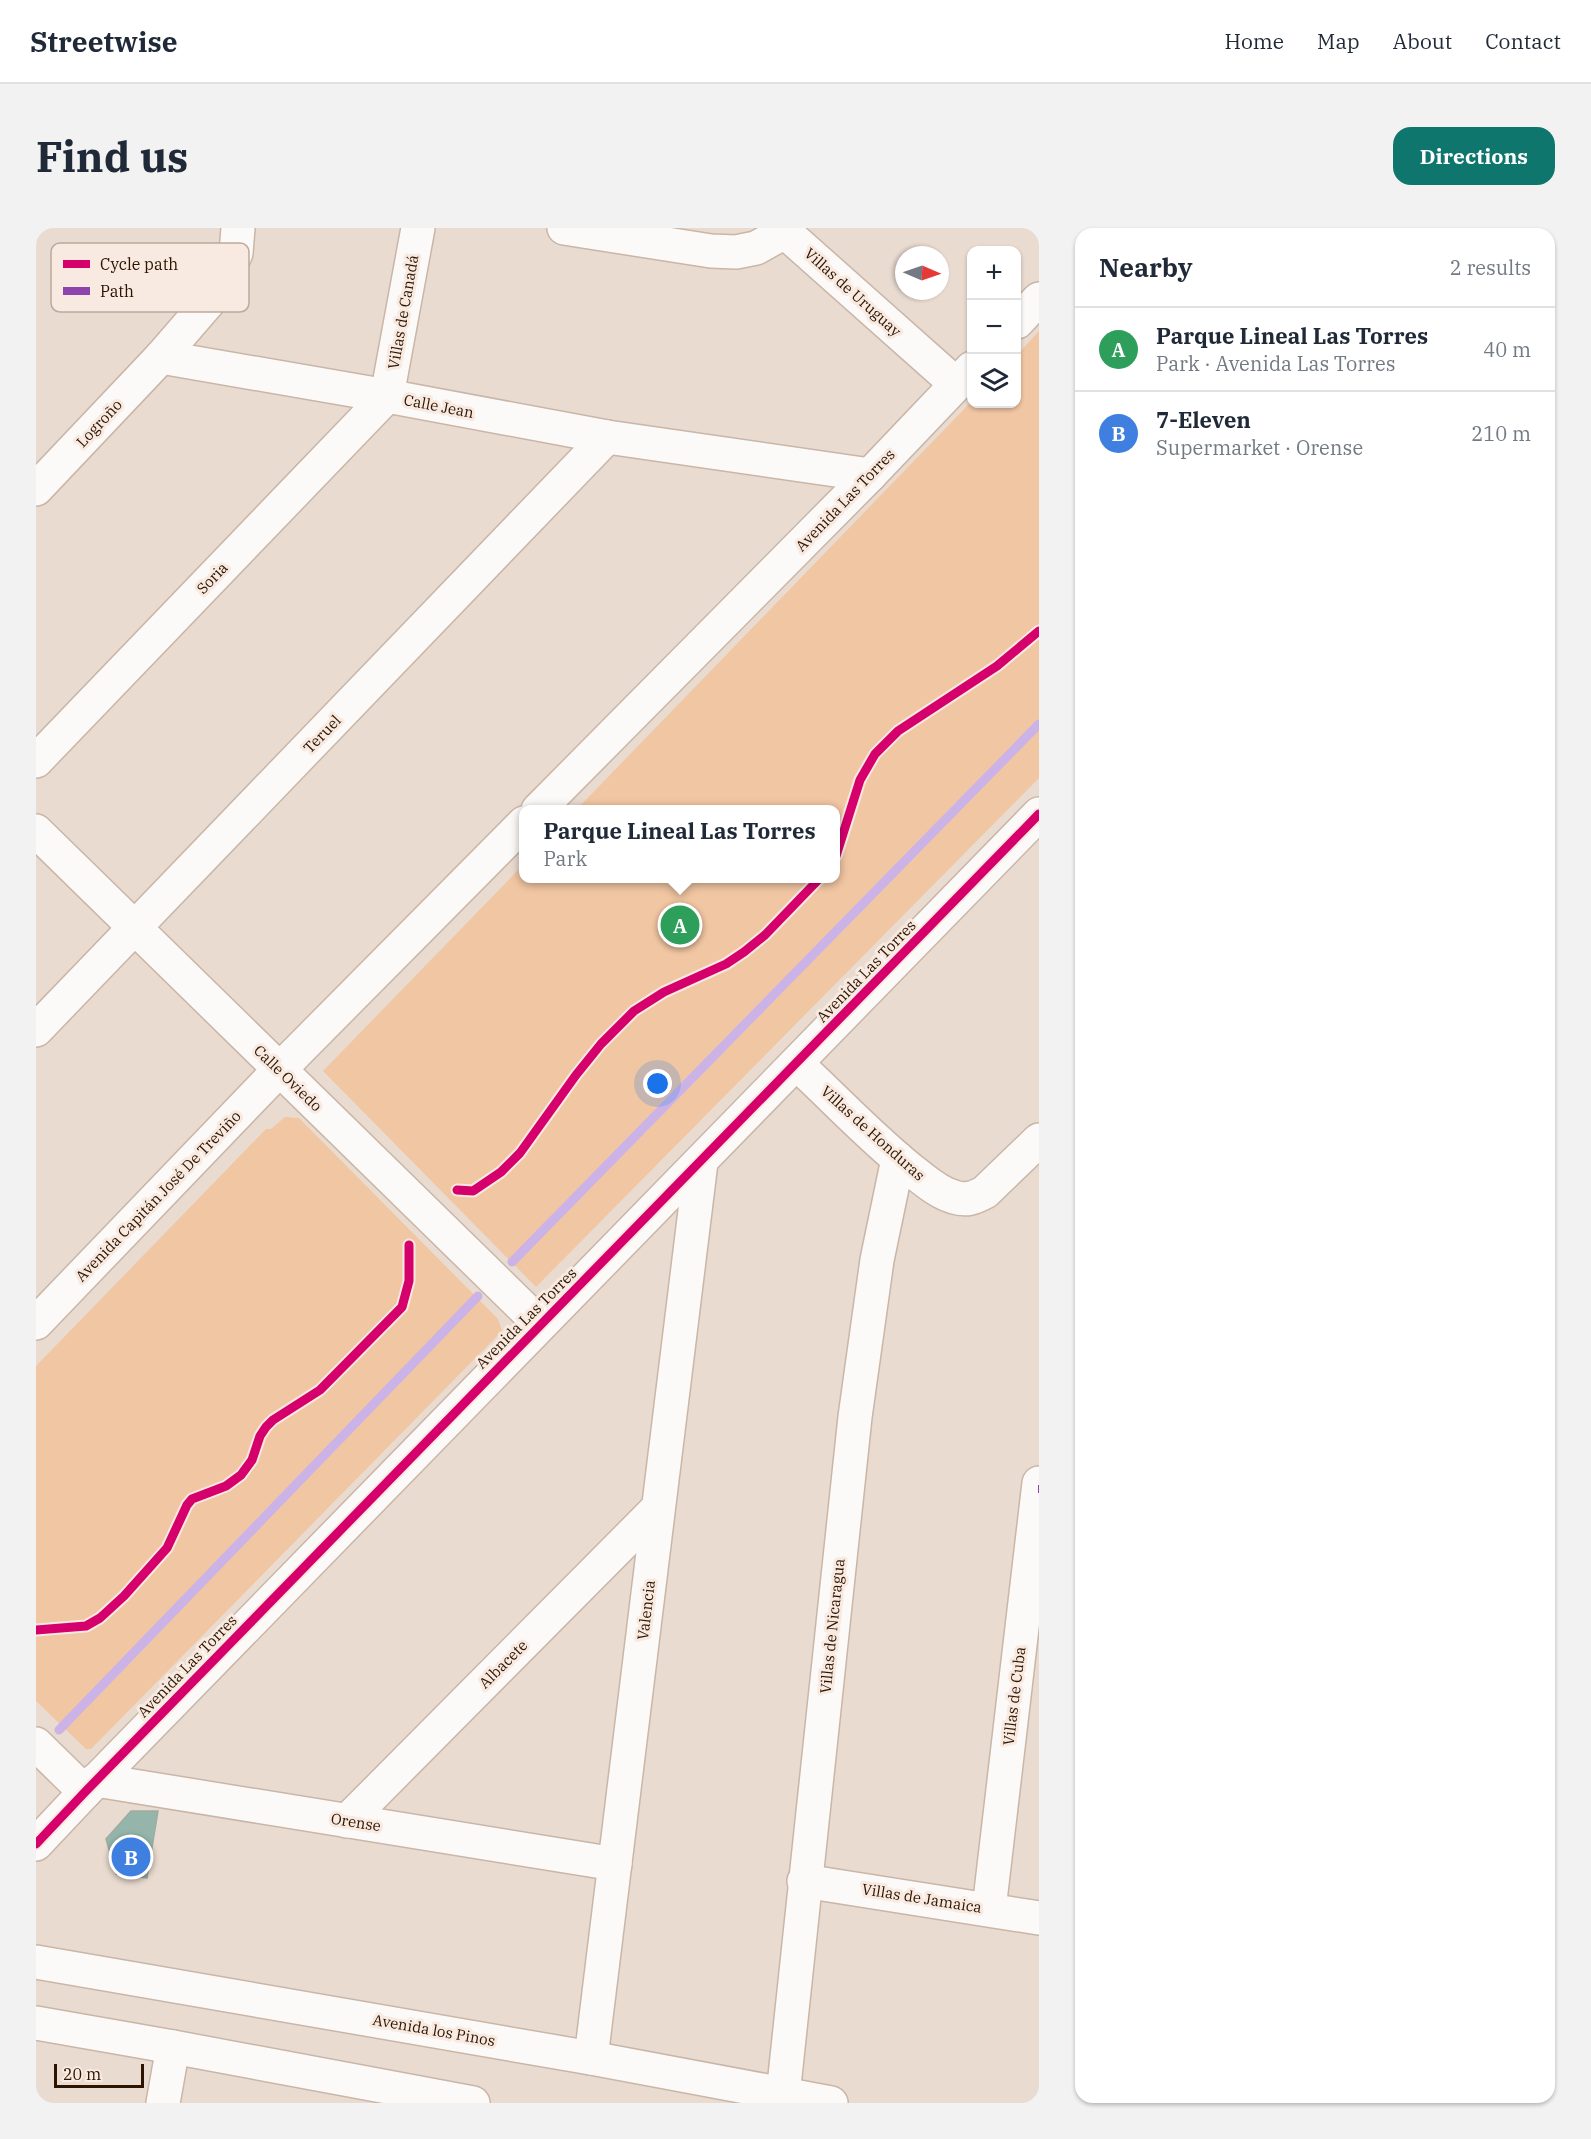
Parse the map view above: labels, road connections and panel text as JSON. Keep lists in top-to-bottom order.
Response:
{
  "streets": {
    "street": [
      "Villas de Uruguay",
      "Villas de Canadá",
      "Calle Jean",
      "Logroño",
      "Avenida Las Torres",
      "Soria",
      "Teruel",
      "Calle Oviedo",
      "Villas de Honduras",
      "Avenida Capitán José De Treviño",
      "Valencia",
      "Villas de Nicaragua",
      "Albacete",
      "Villas de Cuba",
      "Orense",
      "Villas de Jamaica",
      "Avenida los Pinos"
    ]
  },
  "crossings": [
    ["Villas de Uruguay", "Avenida Las Torres"],
    ["Villas de Canadá", "Calle Jean"],
    ["Villas de Canadá", "Soria"],
    ["Calle Jean", "Logroño"],
    ["Calle Jean", "Avenida Las Torres"],
    ["Calle Jean", "Soria"],
    ["Calle Jean", "Teruel"],
    ["Avenida Las Torres", "Calle Oviedo"],
    ["Avenida Las Torres", "Villas de Honduras"],
    ["Avenida Las Torres", "Valencia"],
    ["Avenida Las Torres", "Orense"],
    ["Teruel", "Calle Oviedo"],
    ["Calle Oviedo", "Avenida Capitán José De Treviño"],
    ["Villas de Honduras", "Villas de Nicaragua"],
    ["Valencia", "Albacete"],
    ["Valencia", "Orense"],
    ["Valencia", "Avenida los Pinos"],
    ["Villas de Nicaragua", "Villas de Jamaica"],
    ["Villas de Nicaragua", "Avenida los Pinos"],
    ["Albacete", "Orense"],
    ["Villas de Cuba", "Villas de Jamaica"]
  ],
  "legend": ["Cycle path", "Path"],
  "scale_bar": "20 m",
  "north": "right",
  "page": {
    "header": "Streetwise",
    "nav": [
      "Home",
      "Map",
      "About",
      "Contact"
    ],
    "buttons": "Directions",
    "title": "Find us",
    "heading": ["Nearby", "2 results"],
    "map_buttons": ["+", "−"],
    "list": [
      {
        "mark": "A",
        "name": "Parque Lineal Las Torres",
        "note": "Park · Avenida Las Torres",
        "value": "40 m"
      },
      {
        "mark": "B",
        "name": "7-Eleven",
        "note": "Supermarket · Orense",
        "value": "210 m"
      }
    ],
    "popup": ["Parque Lineal Las Torres", "Park"],
    "pins": ["A", "B"],
    "scale": "20 m"
  }
}
